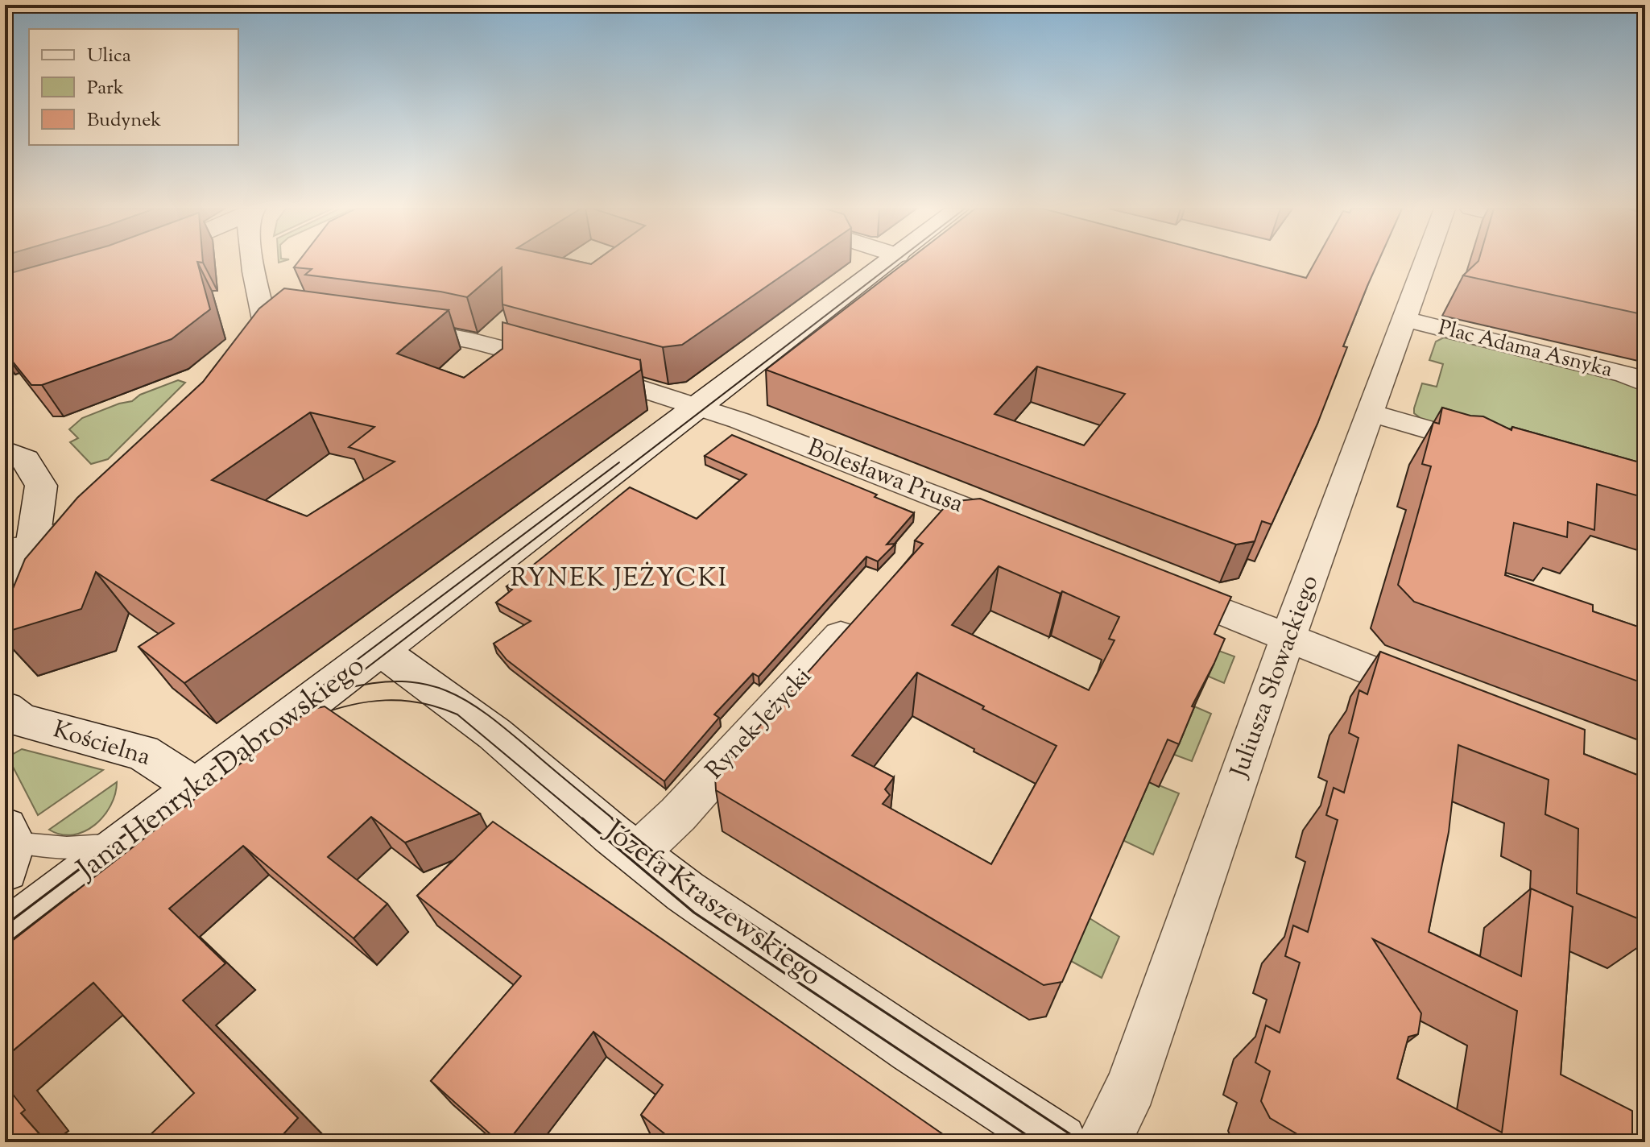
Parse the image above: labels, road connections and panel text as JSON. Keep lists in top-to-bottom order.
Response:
{
  "streets": {
    "street": [
      "Plac Adama Asnyka",
      "Bolesława Prusa",
      "Juliusza Słowackiego",
      "Rynek Jeżycki",
      "Kościelna",
      "Jana Henryka Dąbrowskiego",
      "Józefa Kraszewskiego"
    ]
  },
  "crossings": [
    ["Plac Adama Asnyka", "Juliusza Słowackiego"],
    ["Bolesława Prusa", "Jana Henryka Dąbrowskiego"],
    ["Rynek Jeżycki", "Józefa Kraszewskiego"],
    ["Kościelna", "Jana Henryka Dąbrowskiego"],
    ["Jana Henryka Dąbrowskiego", "Józefa Kraszewskiego"]
  ],
  "districts": ["RYNEK JEŻYCKI"],
  "legend": ["Ulica", "Park", "Budynek"]
}
